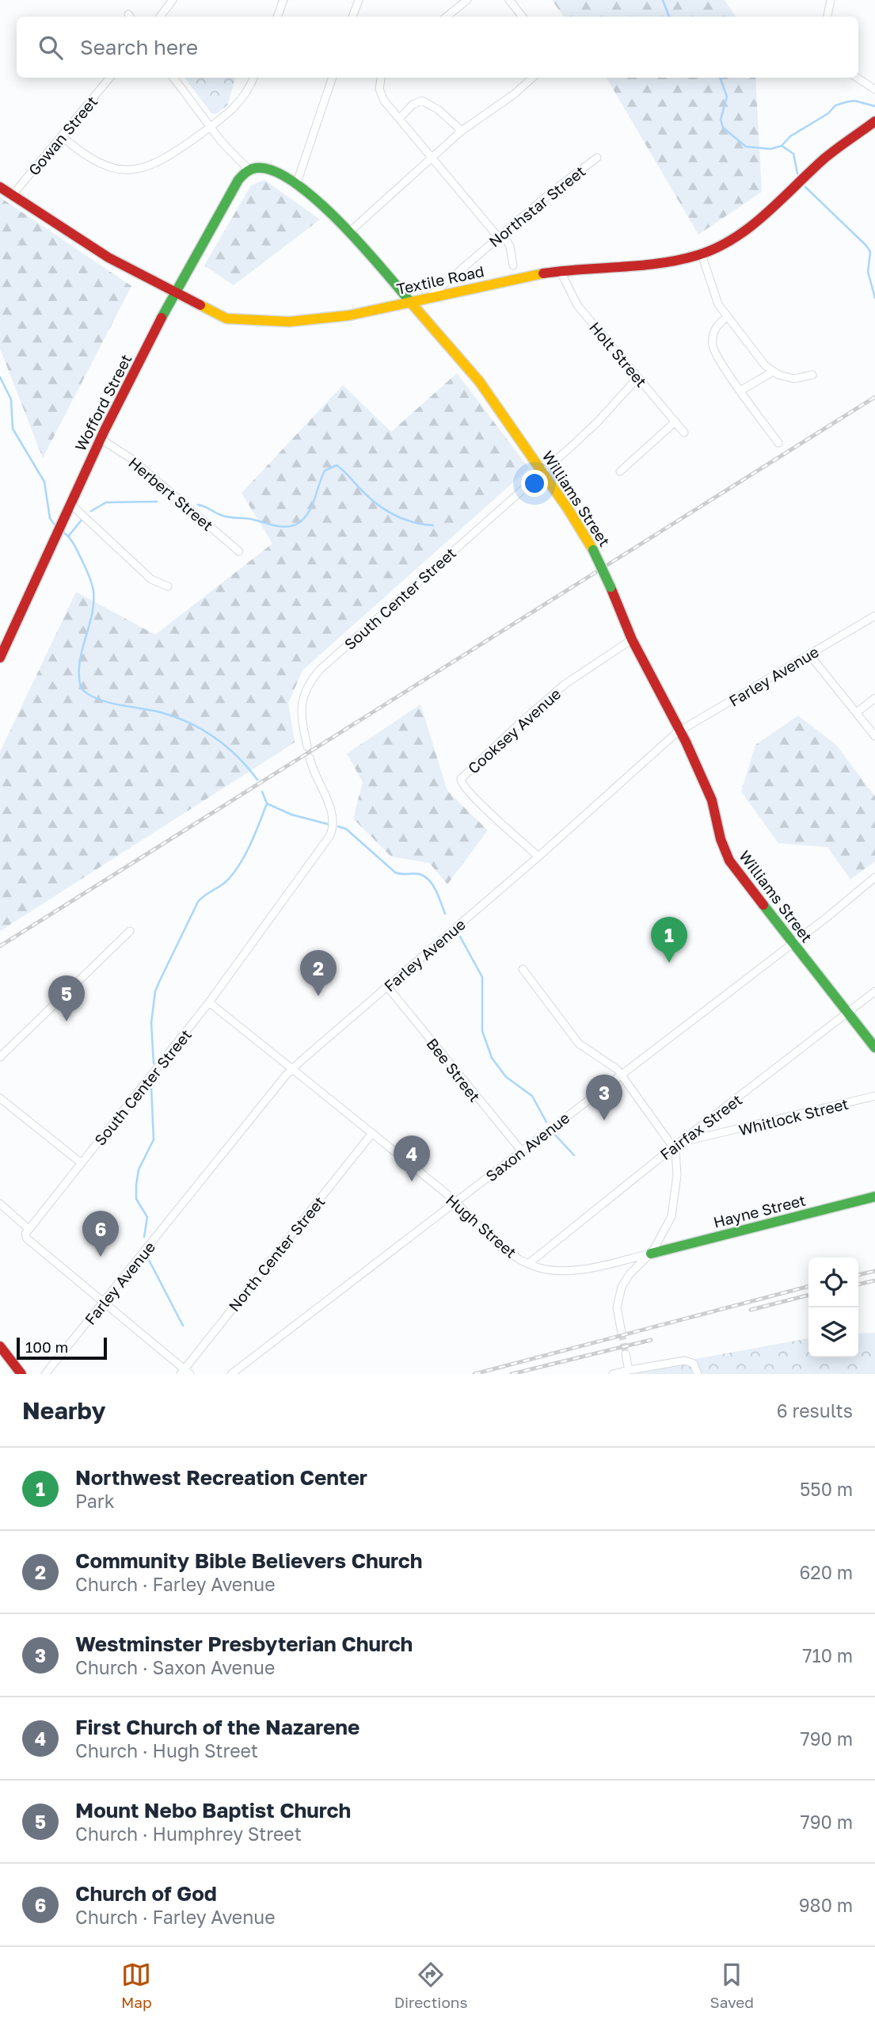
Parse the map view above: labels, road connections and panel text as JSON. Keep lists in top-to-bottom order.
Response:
{
  "streets": {
    "street": [
      "Gowan Street",
      "Northstar Street",
      "Textile Road",
      "Holt Street",
      "Wofford Street",
      "Herbert Street",
      "Williams Street",
      "South Center Street",
      "Farley Avenue",
      "Cooksey Avenue",
      "Bee Street",
      "Whitlock Street",
      "Fairfax Street",
      "Saxon Avenue",
      "Hayne Street",
      "Hugh Street",
      "North Center Street"
    ]
  },
  "crossings": [
    ["Gowan Street", "Textile Road"],
    ["Northstar Street", "Textile Road"],
    ["Textile Road", "Holt Street"],
    ["Textile Road", "Wofford Street"],
    ["Textile Road", "Williams Street"],
    ["Holt Street", "South Center Street"],
    ["Wofford Street", "Herbert Street"],
    ["Wofford Street", "Williams Street"],
    ["Williams Street", "South Center Street"],
    ["Williams Street", "Farley Avenue"],
    ["Williams Street", "Cooksey Avenue"],
    ["Williams Street", "Fairfax Street"],
    ["Williams Street", "Saxon Avenue"],
    ["South Center Street", "Hugh Street"],
    ["Farley Avenue", "Cooksey Avenue"],
    ["Farley Avenue", "Bee Street"],
    ["Farley Avenue", "Hugh Street"],
    ["Bee Street", "Saxon Avenue"],
    ["Whitlock Street", "Fairfax Street"],
    ["Fairfax Street", "Hugh Street"],
    ["Saxon Avenue", "Hugh Street"],
    ["Hayne Street", "Hugh Street"],
    ["Hugh Street", "North Center Street"]
  ],
  "scale_bar": "100 m",
  "page": {
    "search": "Search here",
    "pins": [
      "1",
      "2",
      "5",
      "3",
      "4",
      "6"
    ],
    "scale": "100 m",
    "heading": ["Nearby", "6 results"],
    "list": [
      {
        "mark": "1",
        "name": "Northwest Recreation Center",
        "note": "Park",
        "value": "550 m"
      },
      {
        "mark": "2",
        "name": "Community Bible Believers Church",
        "note": "Church · Farley Avenue",
        "value": "620 m"
      },
      {
        "mark": "3",
        "name": "Westminster Presbyterian Church",
        "note": "Church · Saxon Avenue",
        "value": "710 m"
      },
      {
        "mark": "4",
        "name": "First Church of the Nazarene",
        "note": "Church · Hugh Street",
        "value": "790 m"
      },
      {
        "mark": "5",
        "name": "Mount Nebo Baptist Church",
        "note": "Church · Humphrey Street",
        "value": "790 m"
      },
      {
        "mark": "6",
        "name": "Church of God",
        "note": "Church · Farley Avenue",
        "value": "980 m"
      }
    ],
    "nav": ["Map", "Directions", "Saved"]
  }
}
